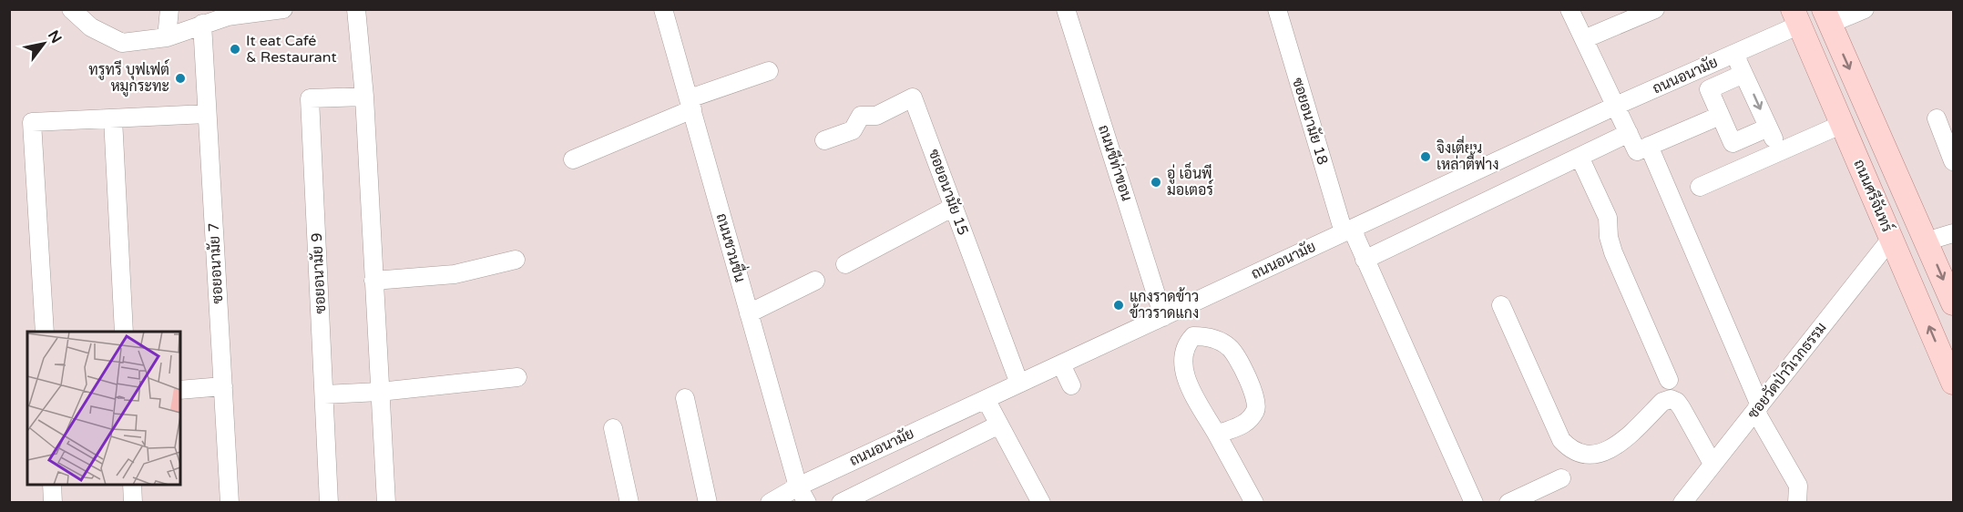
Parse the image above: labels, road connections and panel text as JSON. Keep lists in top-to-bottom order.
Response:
{
  "streets": {
    "main road": ["ถนนศรีจันทร์"],
    "street": [
      "ถนนอนามัย",
      "ซอยอนามัย 18",
      "ถนนชีท่าขอน",
      "ซอยอนามัย 15",
      "ถนนชวนชื่น",
      "ซอยอนามัย 7",
      "ซอยอนามัย 9",
      "ซอยวัดป่าวิเวกธรรม"
    ]
  },
  "crossings": [
    ["ถนนอนามัย", "ซอยอนามัย 18"],
    ["ถนนอนามัย", "ถนนชีท่าขอน"],
    ["ถนนอนามัย", "ซอยอนามัย 15"],
    ["ถนนอนามัย", "ถนนศรีจันทร์"],
    ["ถนนอนามัย", "ถนนชวนชื่น"],
    ["ถนนศรีจันทร์", "ซอยวัดป่าวิเวกธรรม"]
  ],
  "places": [
    "It eat Café & Restaurant",
    "ทรูทรี บุฟเฟต์ หมูกระทะ",
    "จิงเตี่ยน เหล่าตี้ฟาง",
    "อู่ เอ็นพี มอเตอร์",
    "แกงราดข้าว ข้าวราดแกง"
  ],
  "north": "top right"
}
